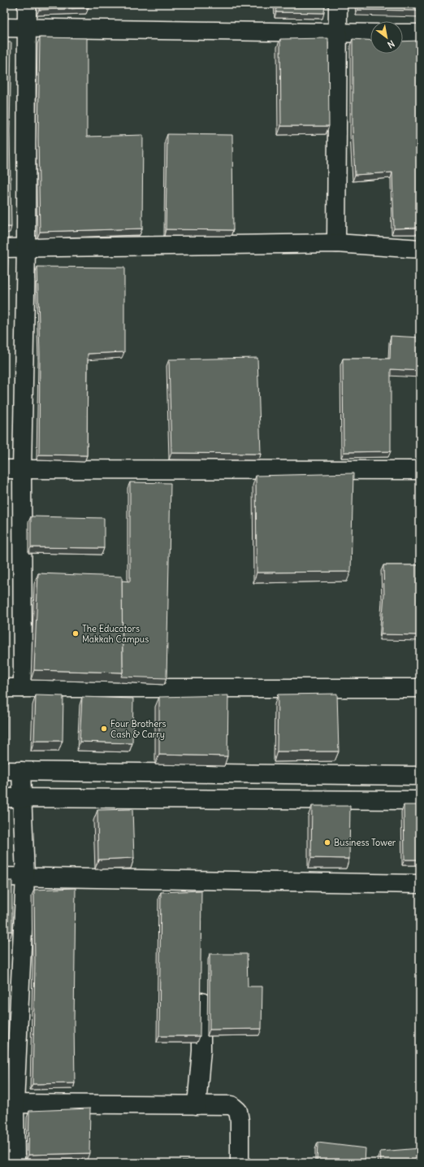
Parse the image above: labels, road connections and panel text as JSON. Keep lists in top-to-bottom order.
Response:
{
  "places": ["The Educators Makkah Campus", "Four Brothers Cash & Carry", "Business Tower"],
  "north": "bottom right"
}
